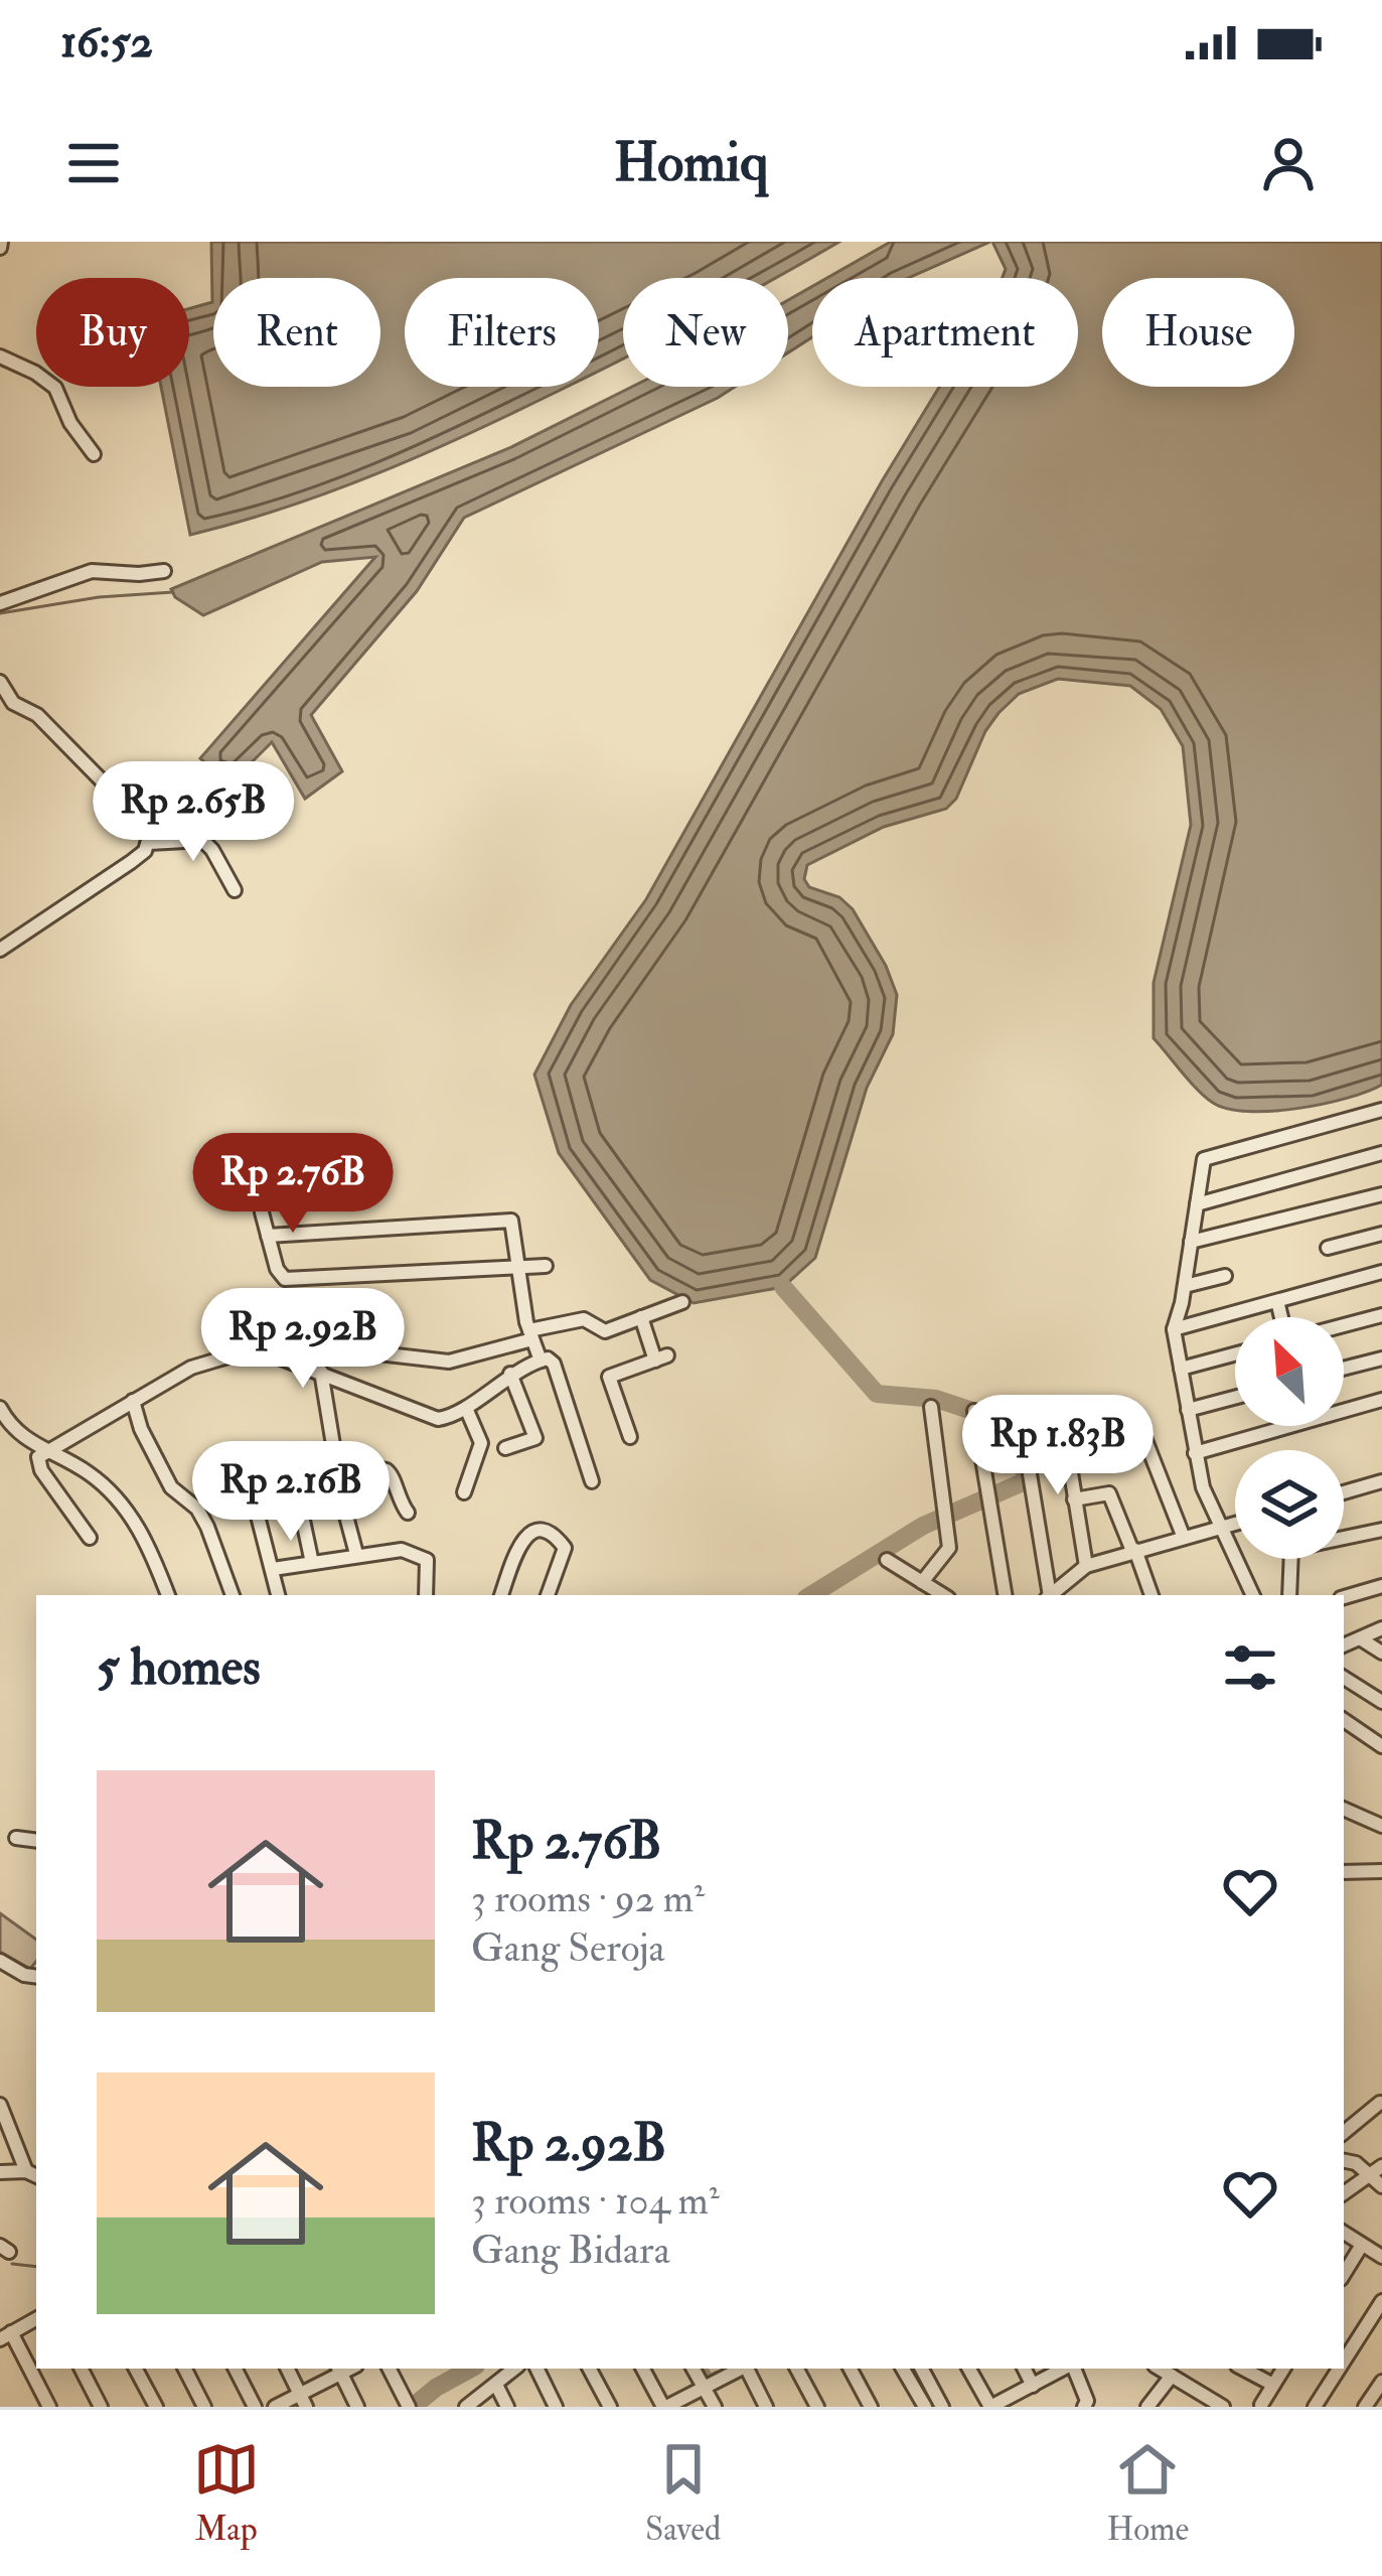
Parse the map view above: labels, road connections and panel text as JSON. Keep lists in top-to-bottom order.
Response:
{
  "north": "top left",
  "page": {
    "status": "16:52",
    "header": "Homiq",
    "chip": [
      "Buy",
      "Rent",
      "Filters",
      "New",
      "Apartment",
      "House"
    ],
    "price": [
      "Rp 2.65B",
      "Rp 2.76B",
      "Rp 2.92B",
      "Rp 1.83B",
      "Rp 2.16B"
    ],
    "heading": "5 homes",
    "list": [
      {
        "name": "Rp 2.76B",
        "note": "3 rooms · 92 m² · Gang Seroja"
      },
      {
        "name": "Rp 2.92B",
        "note": "3 rooms · 104 m² · Gang Bidara"
      }
    ],
    "tabs": ["Map", "Saved", "Home"]
  }
}
